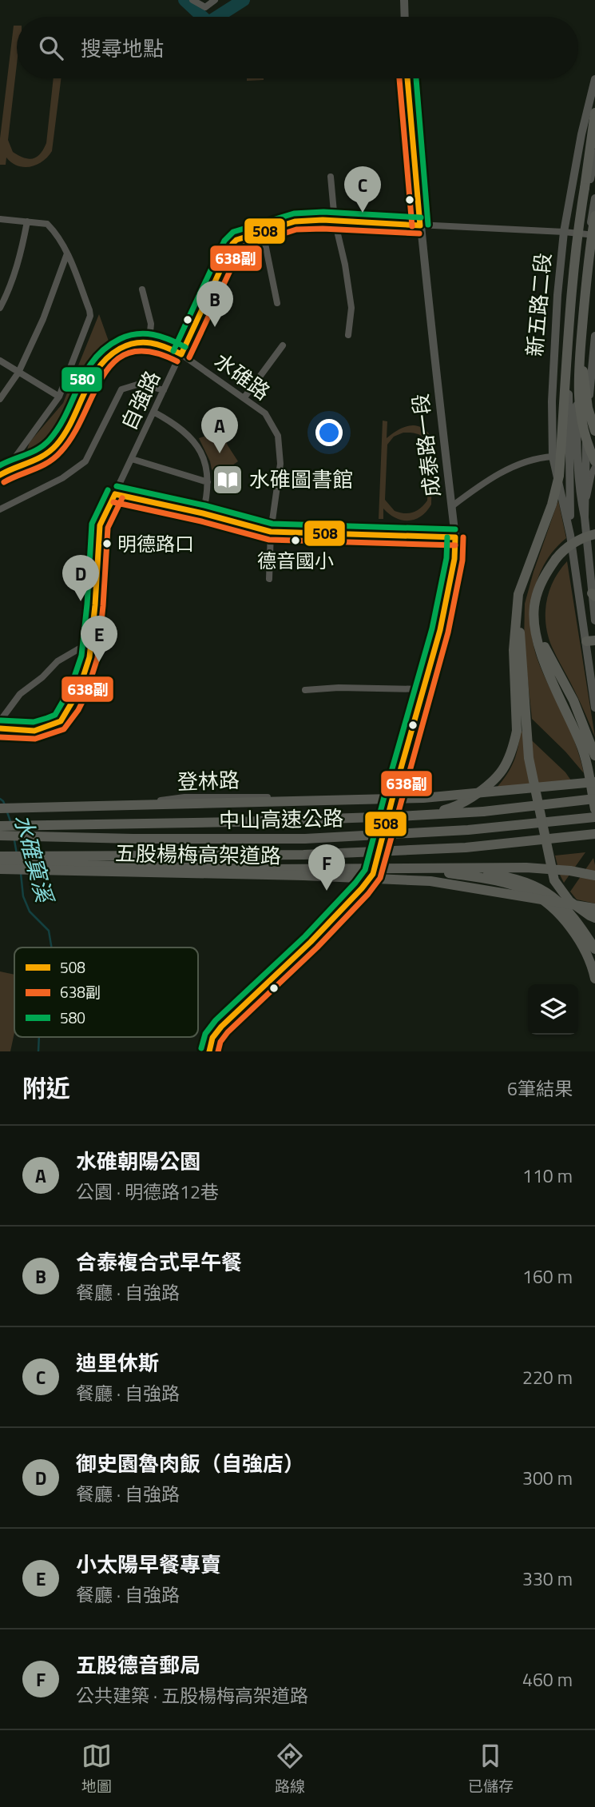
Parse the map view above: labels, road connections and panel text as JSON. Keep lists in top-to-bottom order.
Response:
{
  "streets": {
    "highway": ["中山高速公路", "五股楊梅高架道路"],
    "main road": ["新五路二段", "成泰路一段"],
    "street": ["水碓路", "自強路", "登林路"]
  },
  "crossings": [
    ["新五路二段", "自強路"],
    ["水碓路", "自強路"],
    ["自強路", "成泰路一段"],
    ["成泰路一段", "登林路"]
  ],
  "water": ["水確窠溪"],
  "places": {
    "library": ["水碓圖書館"],
    "other": ["德音國小", "明德路口"]
  },
  "lines": ["transit line 508", "transit line 638副", "transit line 580"],
  "legend": ["508", "638副", "580"],
  "page": {
    "search": "搜尋地點",
    "pins": [
      "C",
      "B",
      "A",
      "D",
      "E",
      "F"
    ],
    "heading": ["附近", "6筆結果"],
    "list": [
      {
        "mark": "A",
        "name": "水碓朝陽公園",
        "note": "公園 · 明德路12巷",
        "value": "110 m"
      },
      {
        "mark": "B",
        "name": "合泰複合式早午餐",
        "note": "餐廳 · 自強路",
        "value": "160 m"
      },
      {
        "mark": "C",
        "name": "迪里休斯",
        "note": "餐廳 · 自強路",
        "value": "220 m"
      },
      {
        "mark": "D",
        "name": "御史園魯肉飯（自強店）",
        "note": "餐廳 · 自強路",
        "value": "300 m"
      },
      {
        "mark": "E",
        "name": "小太陽早餐專賣",
        "note": "餐廳 · 自強路",
        "value": "330 m"
      },
      {
        "mark": "F",
        "name": "五股德音郵局",
        "note": "公共建築 · 五股楊梅高架道路",
        "value": "460 m"
      }
    ],
    "nav": ["地圖", "路線", "已儲存"]
  }
}
